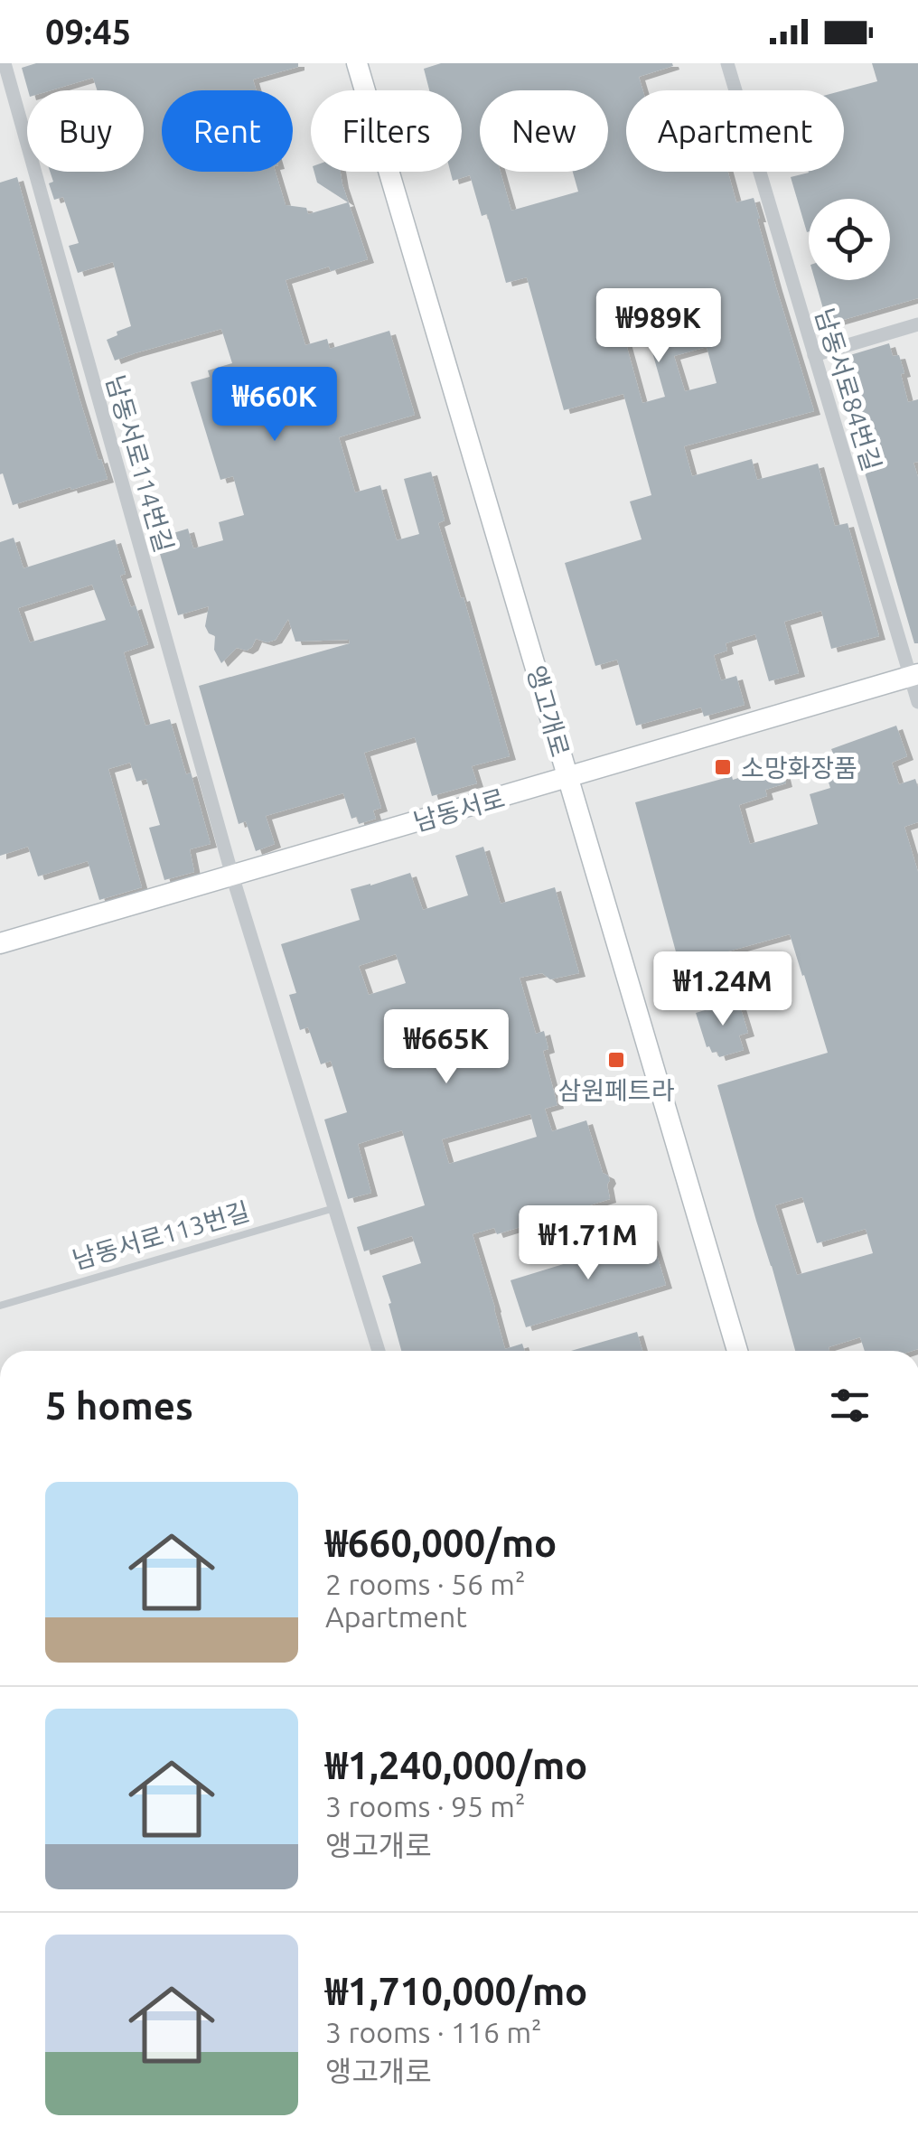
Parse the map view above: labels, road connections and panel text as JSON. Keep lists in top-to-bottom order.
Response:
{
  "streets": {
    "street": [
      "남동서로84번길",
      "남동서로114번길",
      "앵고개로",
      "남동서로"
    ],
    "lane": ["남동서로113번길"]
  },
  "crossings": [
    ["남동서로84번길", "남동서로"],
    ["남동서로114번길", "남동서로"],
    ["앵고개로", "남동서로"]
  ],
  "places": {
    "transit": ["소망화장품", "삼원페트라"]
  },
  "page": {
    "status": "09:45",
    "chip": [
      "Buy",
      "Rent",
      "Filters",
      "New",
      "Apartment"
    ],
    "price": [
      "₩989K",
      "₩660K",
      "₩1.24M",
      "₩665K",
      "₩1.71M"
    ],
    "heading": "5 homes",
    "list": [
      {
        "name": "₩660,000/mo",
        "note": "2 rooms · 56 m² · Apartment"
      },
      {
        "name": "₩1,240,000/mo",
        "note": "3 rooms · 95 m² · 앵고개로"
      },
      {
        "name": "₩1,710,000/mo",
        "note": "3 rooms · 116 m² · 앵고개로"
      }
    ]
  }
}
